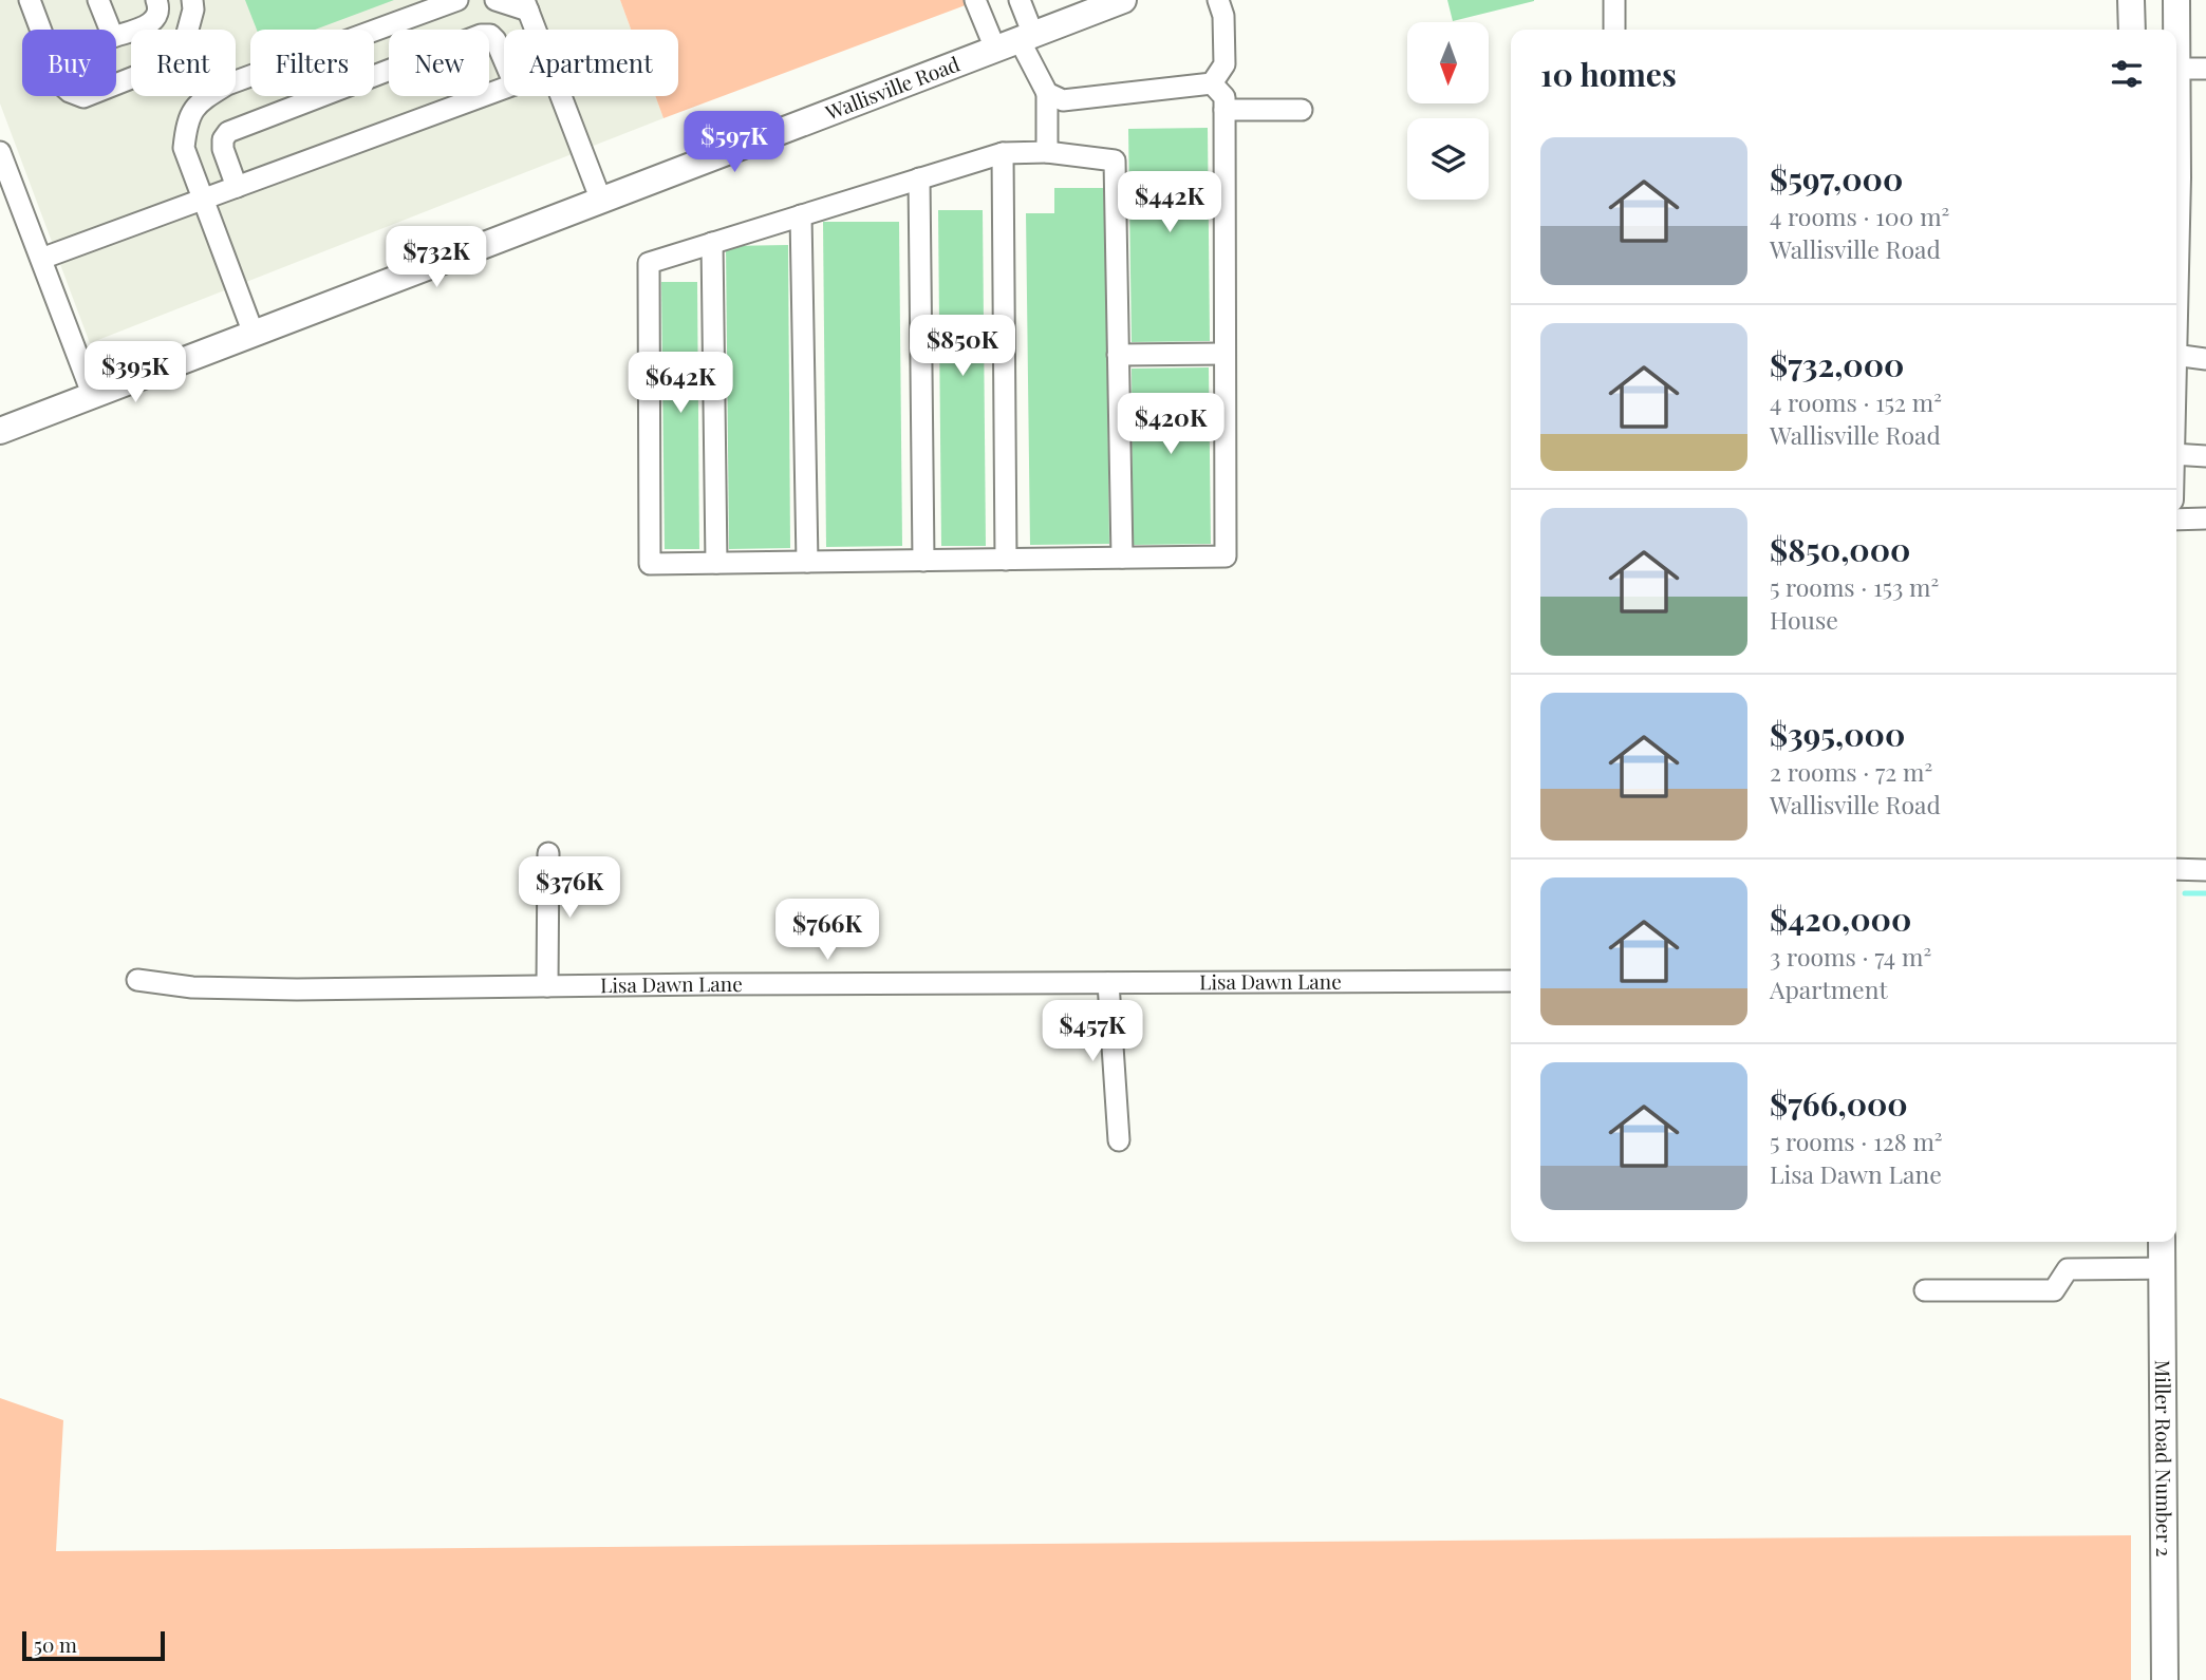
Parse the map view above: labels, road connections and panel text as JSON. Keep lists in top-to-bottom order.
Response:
{
  "streets": {
    "main road": ["Wallisville Road", "Miller Road Number 2"],
    "street": ["Lisa Dawn Lane"]
  },
  "scale_bar": "50 m",
  "north": "bottom",
  "page": {
    "chip": [
      "Buy",
      "Rent",
      "Filters",
      "New",
      "Apartment"
    ],
    "heading": "10 homes",
    "price": [
      "$597K",
      "$442K",
      "$732K",
      "$850K",
      "$395K",
      "$642K",
      "$420K",
      "$376K",
      "$766K",
      "$457K"
    ],
    "list": [
      {
        "name": "$597,000",
        "note": "4 rooms · 100 m² · Wallisville Road"
      },
      {
        "name": "$732,000",
        "note": "4 rooms · 152 m² · Wallisville Road"
      },
      {
        "name": "$850,000",
        "note": "5 rooms · 153 m² · House"
      },
      {
        "name": "$395,000",
        "note": "2 rooms · 72 m² · Wallisville Road"
      },
      {
        "name": "$420,000",
        "note": "3 rooms · 74 m² · Apartment"
      },
      {
        "name": "$766,000",
        "note": "5 rooms · 128 m² · Lisa Dawn Lane"
      }
    ],
    "scale": "50 m"
  }
}
